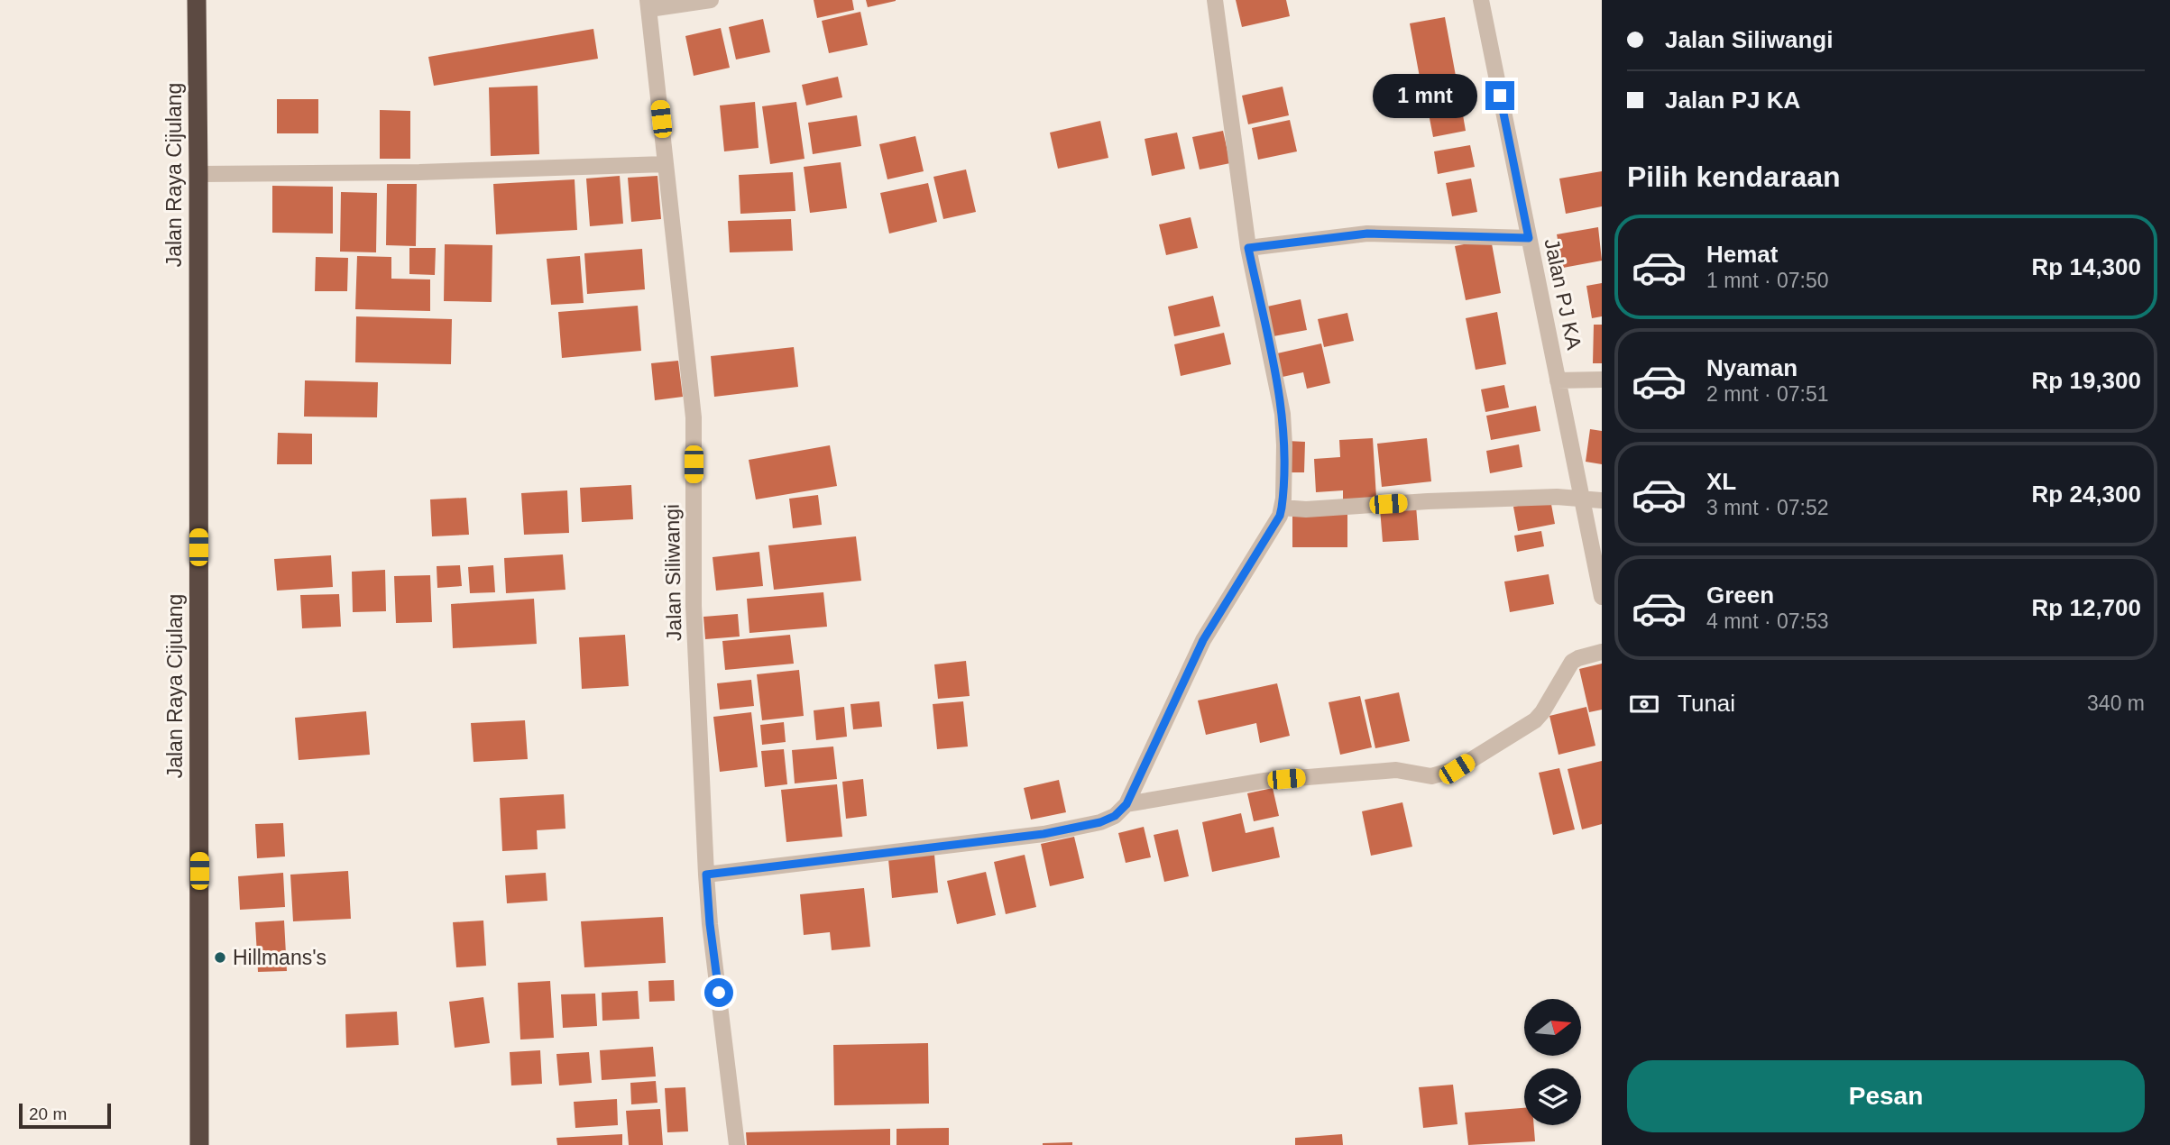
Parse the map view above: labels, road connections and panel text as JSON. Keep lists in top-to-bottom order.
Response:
{
  "streets": {
    "highway": ["Jalan Raya Cijulang"],
    "street": ["Jalan PJ KA", "Jalan Siliwangi"]
  },
  "places": ["Hillmans's"],
  "scale_bar": "20 m",
  "north": "right",
  "page": {
    "banner": ["Jalan Siliwangi", "Jalan PJ KA"],
    "bubble": "1 mnt",
    "heading": "Pilih kendaraan",
    "list": [
      {
        "name": "Hemat",
        "note": "1 mnt · 07:50",
        "value": "Rp 14,300"
      },
      {
        "name": "Nyaman",
        "note": "2 mnt · 07:51",
        "value": "Rp 19,300"
      },
      {
        "name": "XL",
        "note": "3 mnt · 07:52",
        "value": "Rp 24,300"
      },
      {
        "name": "Green",
        "note": "4 mnt · 07:53",
        "value": "Rp 12,700"
      }
    ],
    "pay": ["Tunai", "340 m"],
    "buttons": "Pesan",
    "scale": "20 m"
  }
}
